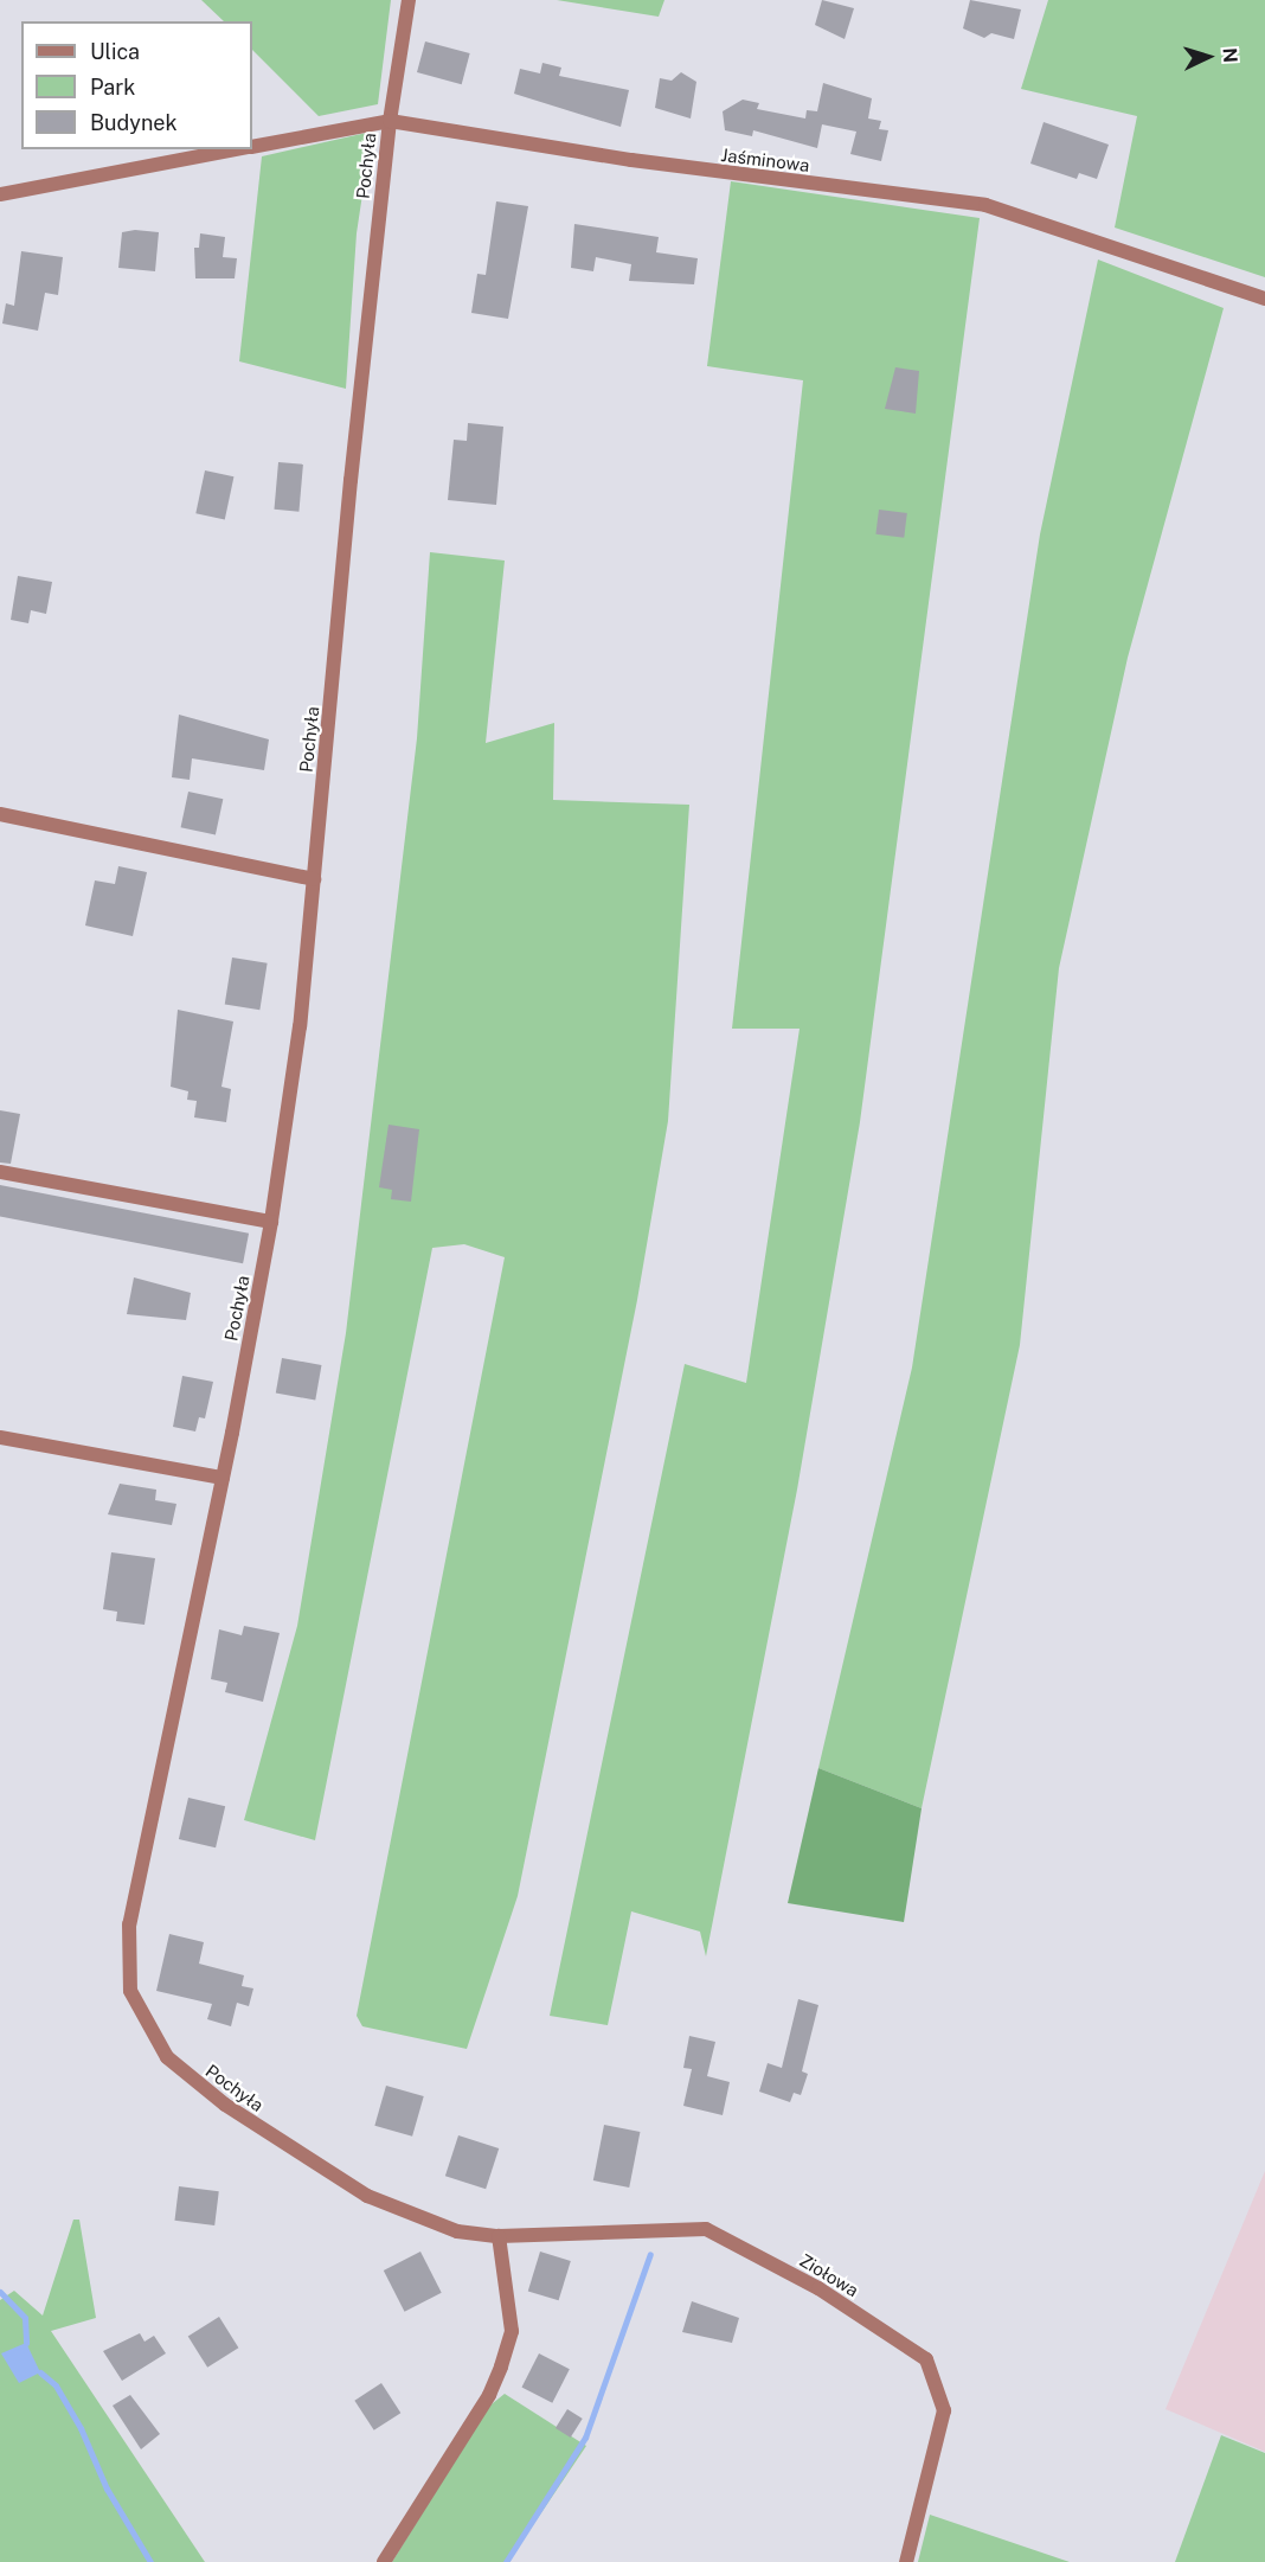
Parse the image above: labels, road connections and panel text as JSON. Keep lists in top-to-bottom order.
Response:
{
  "streets": {
    "street": ["Jaśminowa", "Pochyła", "Ziołowa"]
  },
  "crossings": [
    ["Jaśminowa", "Pochyła"],
    ["Pochyła", "Ziołowa"]
  ],
  "legend": ["Ulica", "Park", "Budynek"],
  "north": "right"
}
